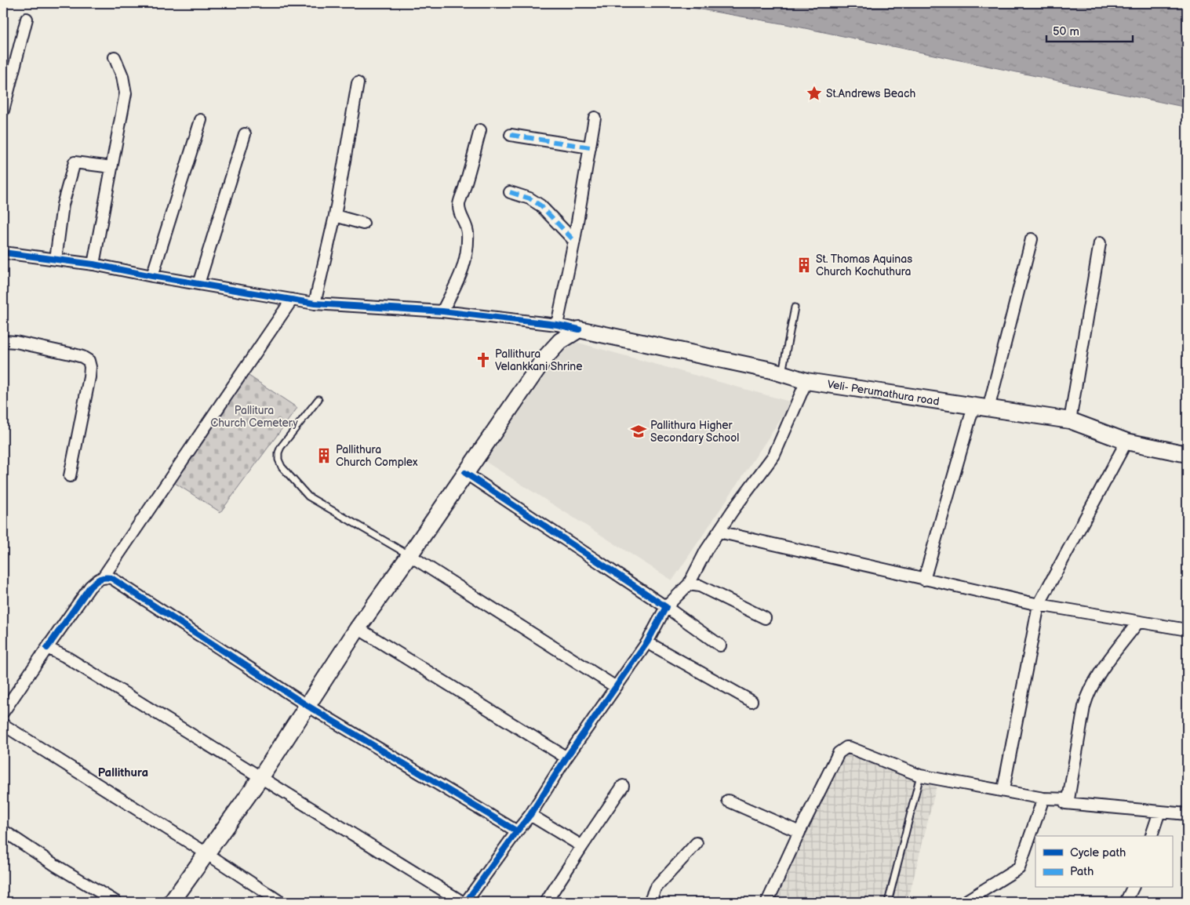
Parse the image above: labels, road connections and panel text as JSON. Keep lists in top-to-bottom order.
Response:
{
  "streets": {
    "main road": ["Veli- Perumathura road"]
  },
  "districts": ["Pallithura"],
  "parks": ["Pallitura Church Cemetery"],
  "places": {
    "place": ["St.Andrews Beach"],
    "building": ["St. Thomas Aquinas Church Kochuthura", "Pallithura Church Complex"],
    "church": ["Pallithura Velankkani Shrine"],
    "school or university": ["Pallithura Higher Secondary School"]
  },
  "legend": ["Cycle path", "Path"],
  "scale_bar": "50 m"
}
